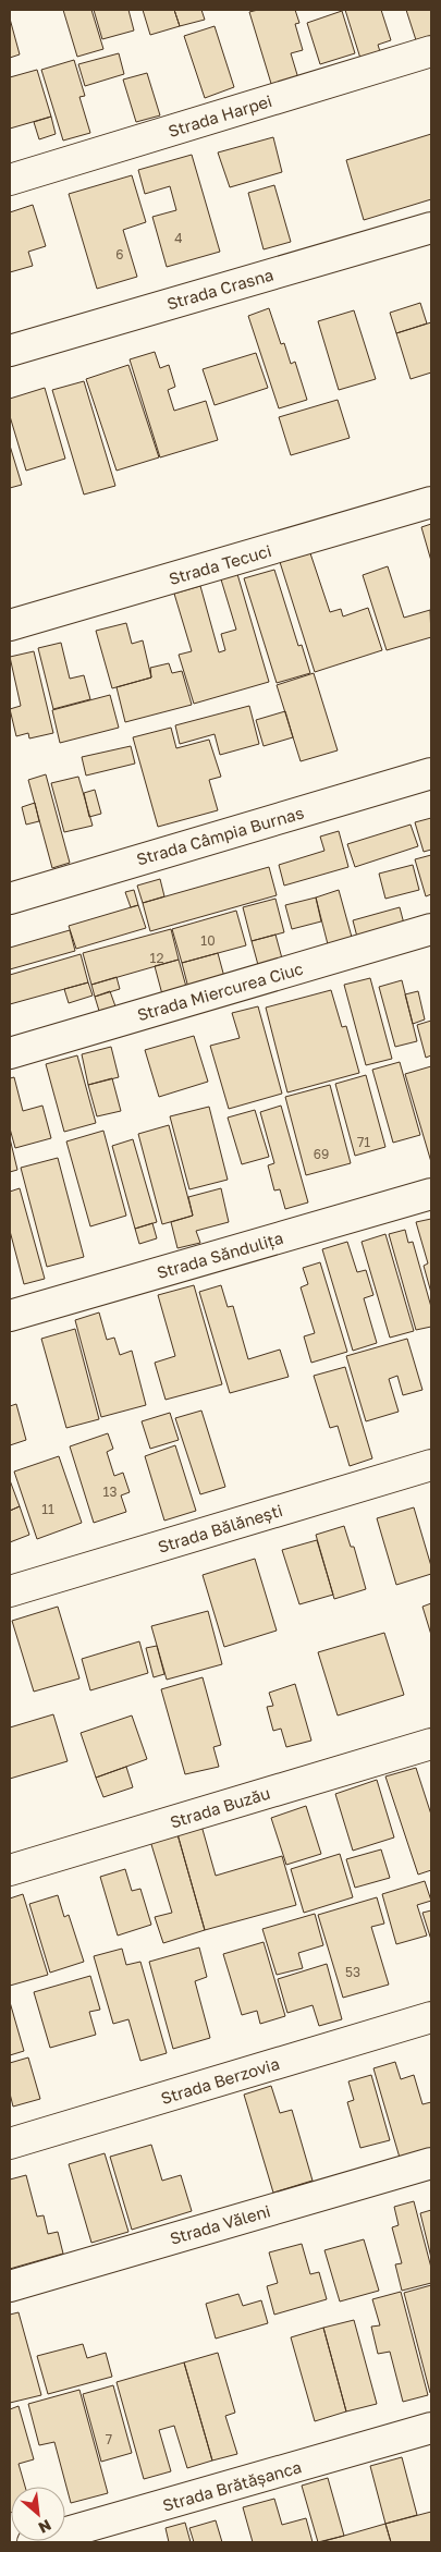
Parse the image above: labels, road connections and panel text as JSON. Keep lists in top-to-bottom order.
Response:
{
  "streets": {
    "street": [
      "Strada Harpei",
      "Strada Crasna",
      "Strada Tecuci",
      "Strada Câmpia Burnas",
      "Strada Miercurea Ciuc",
      "Strada Săndulița",
      "Strada Bălănești",
      "Strada Buzău",
      "Strada Berzovia",
      "Strada Văleni",
      "Strada Brătășanca"
    ]
  },
  "house_numbers": [
    "4",
    "6",
    "10",
    "12",
    "71",
    "69",
    "13",
    "11",
    "53",
    "7"
  ],
  "north": "bottom right"
}
